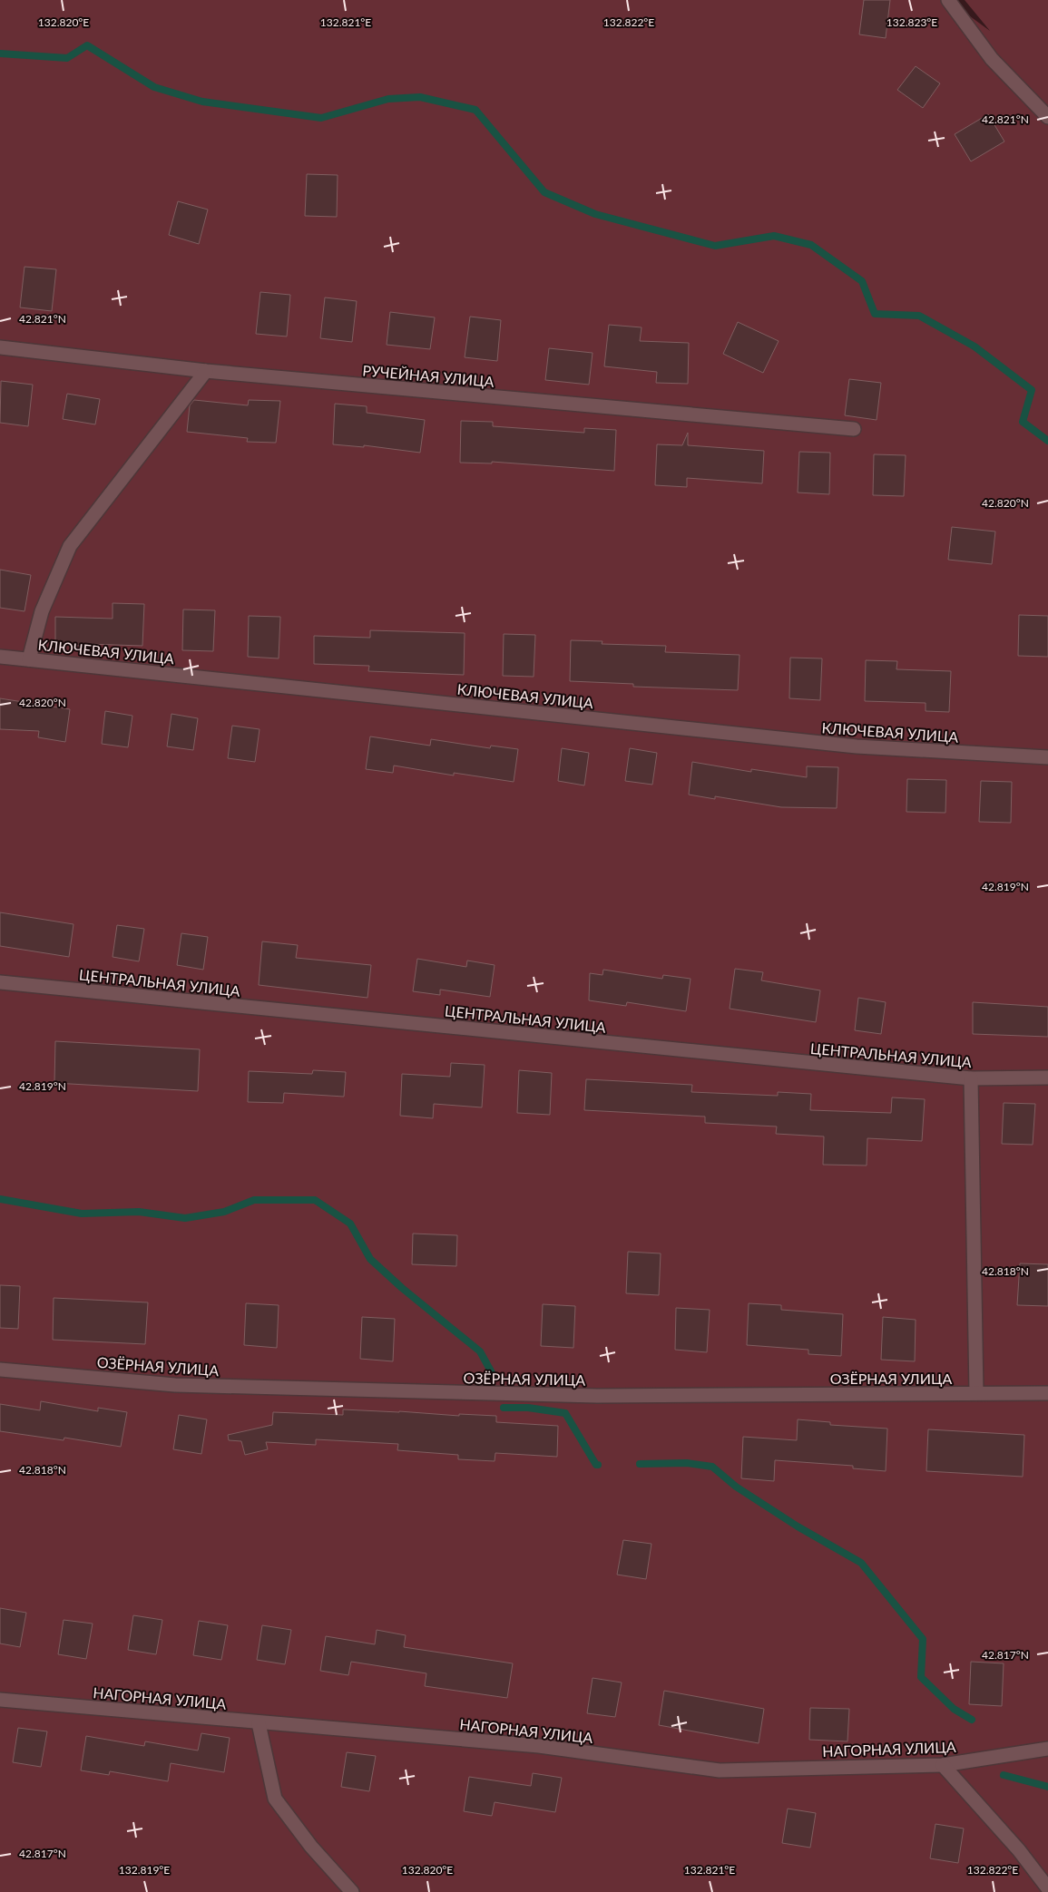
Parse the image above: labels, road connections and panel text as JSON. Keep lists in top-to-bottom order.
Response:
{
  "streets": {
    "street": [
      "РУЧЕЙНАЯ УЛИЦА",
      "КЛЮЧЕВАЯ УЛИЦА",
      "ЦЕНТРАЛЬНАЯ УЛИЦА",
      "ОЗЁРНАЯ УЛИЦА",
      "НАГОРНАЯ УЛИЦА"
    ]
  },
  "coordinates": [
    "132.820°E",
    "132.821°E",
    "132.822°E",
    "132.823°E",
    "42.821°N",
    "42.820°N",
    "42.819°N",
    "42.818°N",
    "42.817°N",
    "132.819°E"
  ]
}
